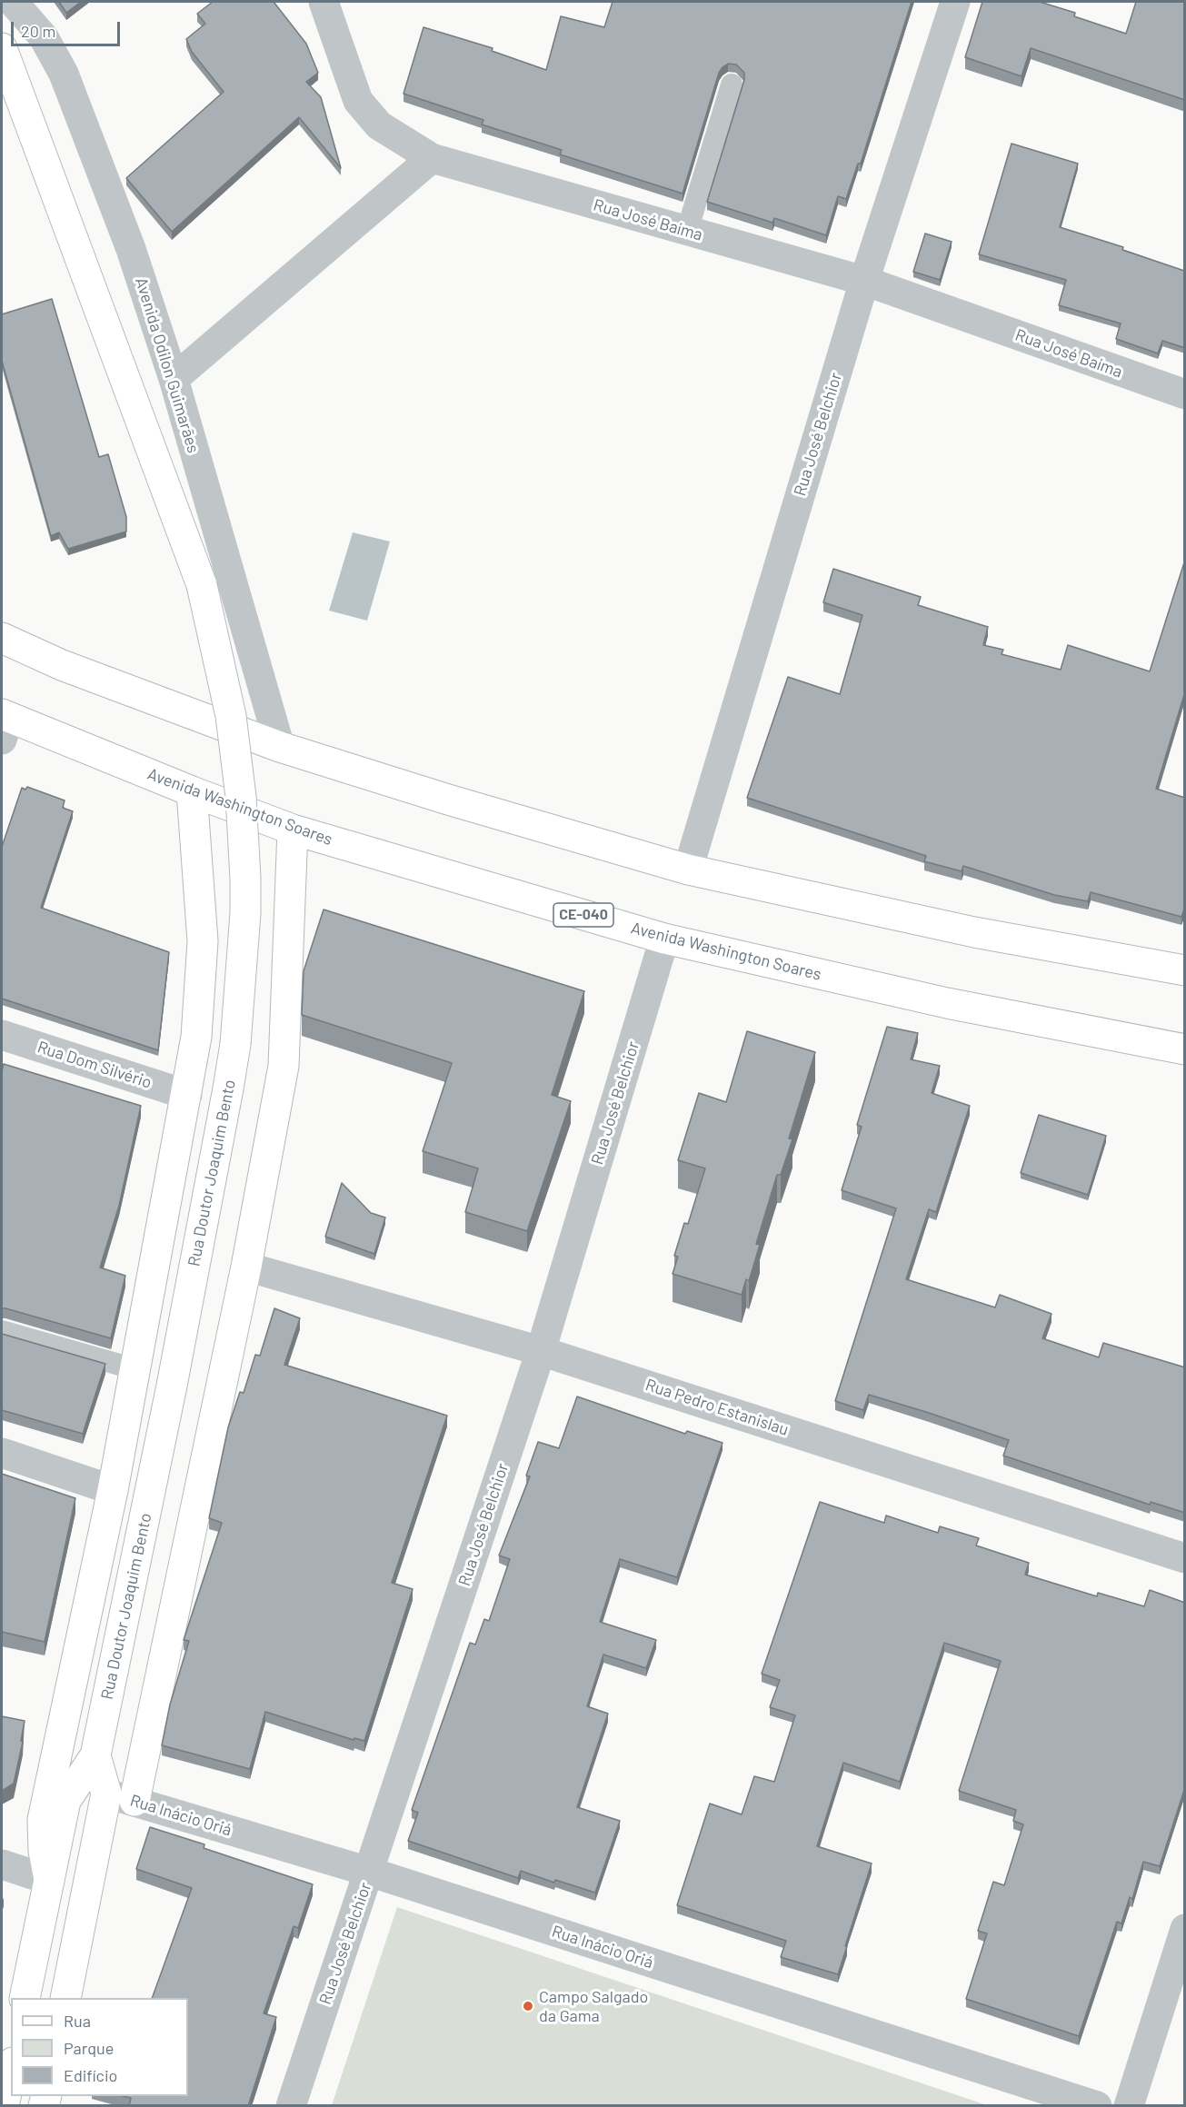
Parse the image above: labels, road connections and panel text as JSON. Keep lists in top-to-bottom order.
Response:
{
  "streets": {
    "main road": ["Avenida Washington Soares", "CE-040", "Rua Doutor Joaquim Bento"],
    "street": [
      "Rua José Baíma",
      "Avenida Odilon Guimarães",
      "Rua José Belchior",
      "Rua Dom Silvério",
      "Rua Pedro Estanislau",
      "Rua Inácio Oriá"
    ]
  },
  "crossings": [
    ["Rua José Baíma", "Rua José Belchior"],
    ["Rua José Belchior", "Avenida Washington Soares"],
    ["Rua José Belchior", "Rua Pedro Estanislau"],
    ["Rua José Belchior", "Rua Inácio Oriá"],
    ["Rua Doutor Joaquim Bento", "Rua Inácio Oriá"]
  ],
  "places": ["Campo Salgado da Gama"],
  "legend": ["Rua", "Parque", "Edifício"],
  "scale_bar": "20 m"
}
